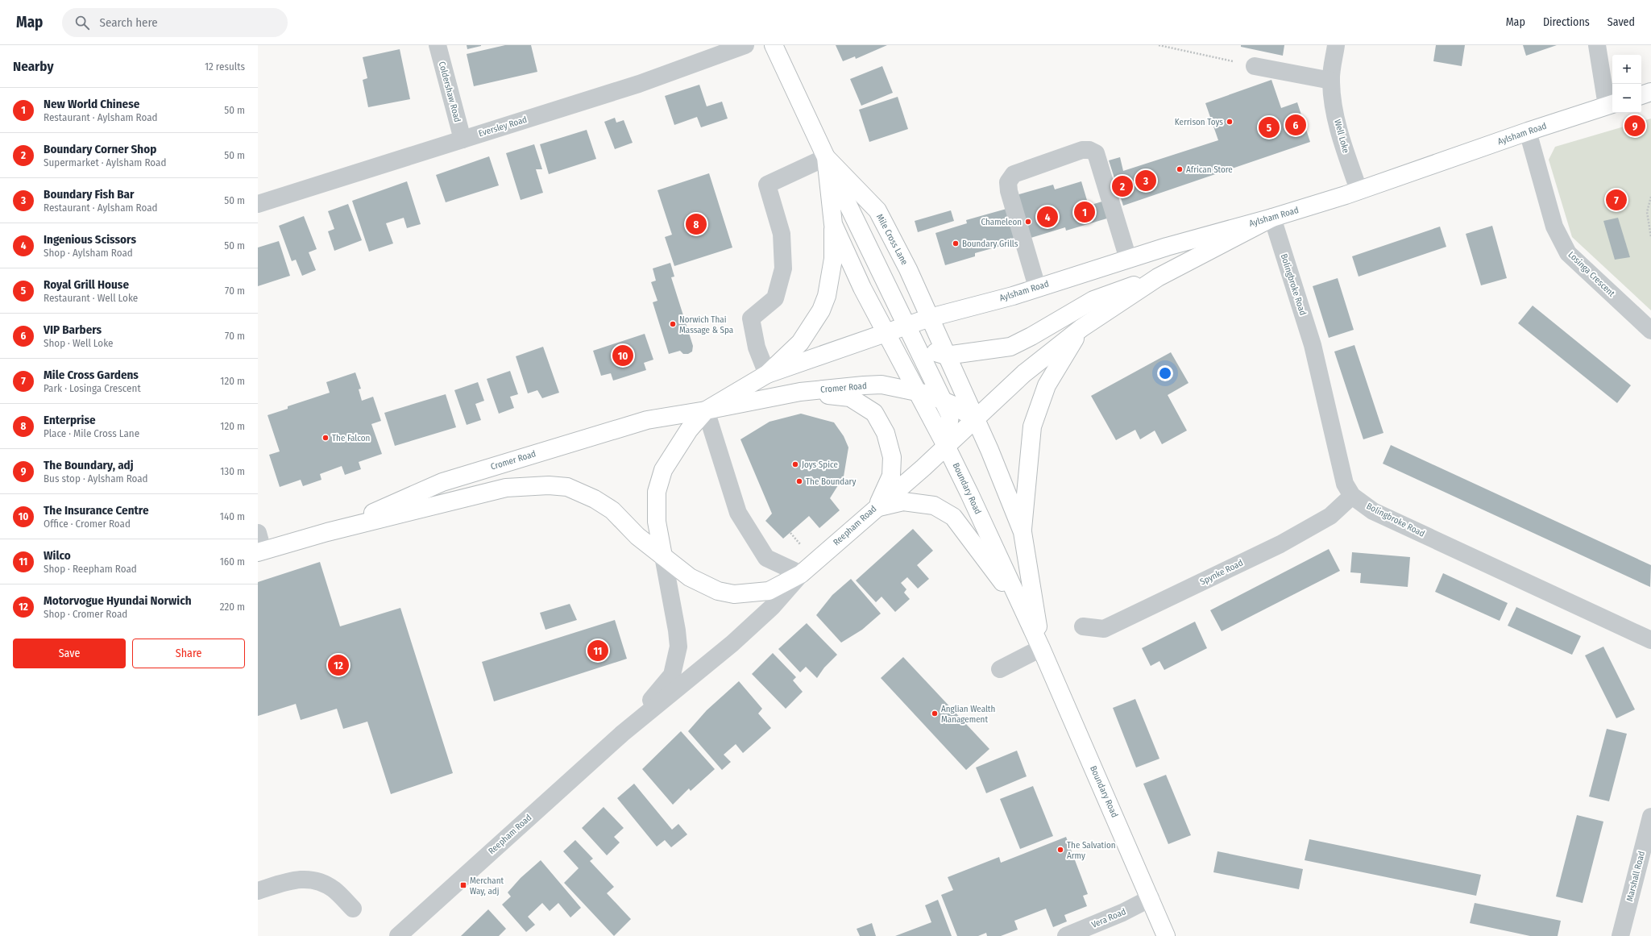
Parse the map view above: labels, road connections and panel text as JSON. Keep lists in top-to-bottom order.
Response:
{
  "streets": {
    "main road": [
      "Aylsham Road",
      "Mile Cross Lane",
      "Cromer Road",
      "Boundary Road",
      "Reepham Road"
    ],
    "street": [
      "Coldershaw Road",
      "Eversley Road",
      "Well Loke",
      "Losinga Crescent",
      "Bolingbroke Road",
      "Spynke Road",
      "Marshall Road",
      "Vera Road"
    ]
  },
  "crossings": [
    ["Coldershaw Road", "Eversley Road"],
    ["Aylsham Road", "Well Loke"],
    ["Aylsham Road", "Mile Cross Lane"],
    ["Aylsham Road", "Losinga Crescent"],
    ["Aylsham Road", "Bolingbroke Road"],
    ["Aylsham Road", "Cromer Road"],
    ["Aylsham Road", "Boundary Road"],
    ["Mile Cross Lane", "Cromer Road"],
    ["Mile Cross Lane", "Boundary Road"],
    ["Bolingbroke Road", "Spynke Road"],
    ["Cromer Road", "Boundary Road"],
    ["Cromer Road", "Reepham Road"],
    ["Boundary Road", "Reepham Road"],
    ["Boundary Road", "Vera Road"]
  ],
  "places": {
    "other": [
      "Kerrison Toys",
      "African Store",
      "Chameleon",
      "Boundary Grills",
      "Norwich Thai Massage & Spa",
      "The Falcon",
      "Joys Spice",
      "The Boundary",
      "Anglian Wealth Management",
      "The Salvation Army"
    ],
    "transit": ["Merchant Way, adj"]
  },
  "page": {
    "header": "Map",
    "search": "Search here",
    "nav": ["Map", "Directions", "Saved"],
    "heading": ["Nearby", "12 results"],
    "map_buttons": ["+", "−"],
    "list": [
      {
        "mark": "1",
        "name": "New World Chinese",
        "note": "Restaurant · Aylsham Road",
        "value": "50 m"
      },
      {
        "mark": "2",
        "name": "Boundary Corner Shop",
        "note": "Supermarket · Aylsham Road",
        "value": "50 m"
      },
      {
        "mark": "3",
        "name": "Boundary Fish Bar",
        "note": "Restaurant · Aylsham Road",
        "value": "50 m"
      },
      {
        "mark": "4",
        "name": "Ingenious Scissors",
        "note": "Shop · Aylsham Road",
        "value": "50 m"
      },
      {
        "mark": "5",
        "name": "Royal Grill House",
        "note": "Restaurant · Well Loke",
        "value": "70 m"
      },
      {
        "mark": "6",
        "name": "VIP Barbers",
        "note": "Shop · Well Loke",
        "value": "70 m"
      },
      {
        "mark": "7",
        "name": "Mile Cross Gardens",
        "note": "Park · Losinga Crescent",
        "value": "120 m"
      },
      {
        "mark": "8",
        "name": "Enterprise",
        "note": "Place · Mile Cross Lane",
        "value": "120 m"
      },
      {
        "mark": "9",
        "name": "The Boundary, adj",
        "note": "Bus stop · Aylsham Road",
        "value": "130 m"
      },
      {
        "mark": "10",
        "name": "The Insurance Centre",
        "note": "Office · Cromer Road",
        "value": "140 m"
      },
      {
        "mark": "11",
        "name": "Wilco",
        "note": "Shop · Reepham Road",
        "value": "160 m"
      },
      {
        "mark": "12",
        "name": "Motorvogue Hyundai Norwich",
        "note": "Shop · Cromer Road",
        "value": "220 m"
      }
    ],
    "pins": [
      "6",
      "9",
      "5",
      "3",
      "2",
      "7",
      "1",
      "4",
      "8",
      "10",
      "11",
      "12"
    ],
    "buttons": ["Save", "Share"]
  }
}
